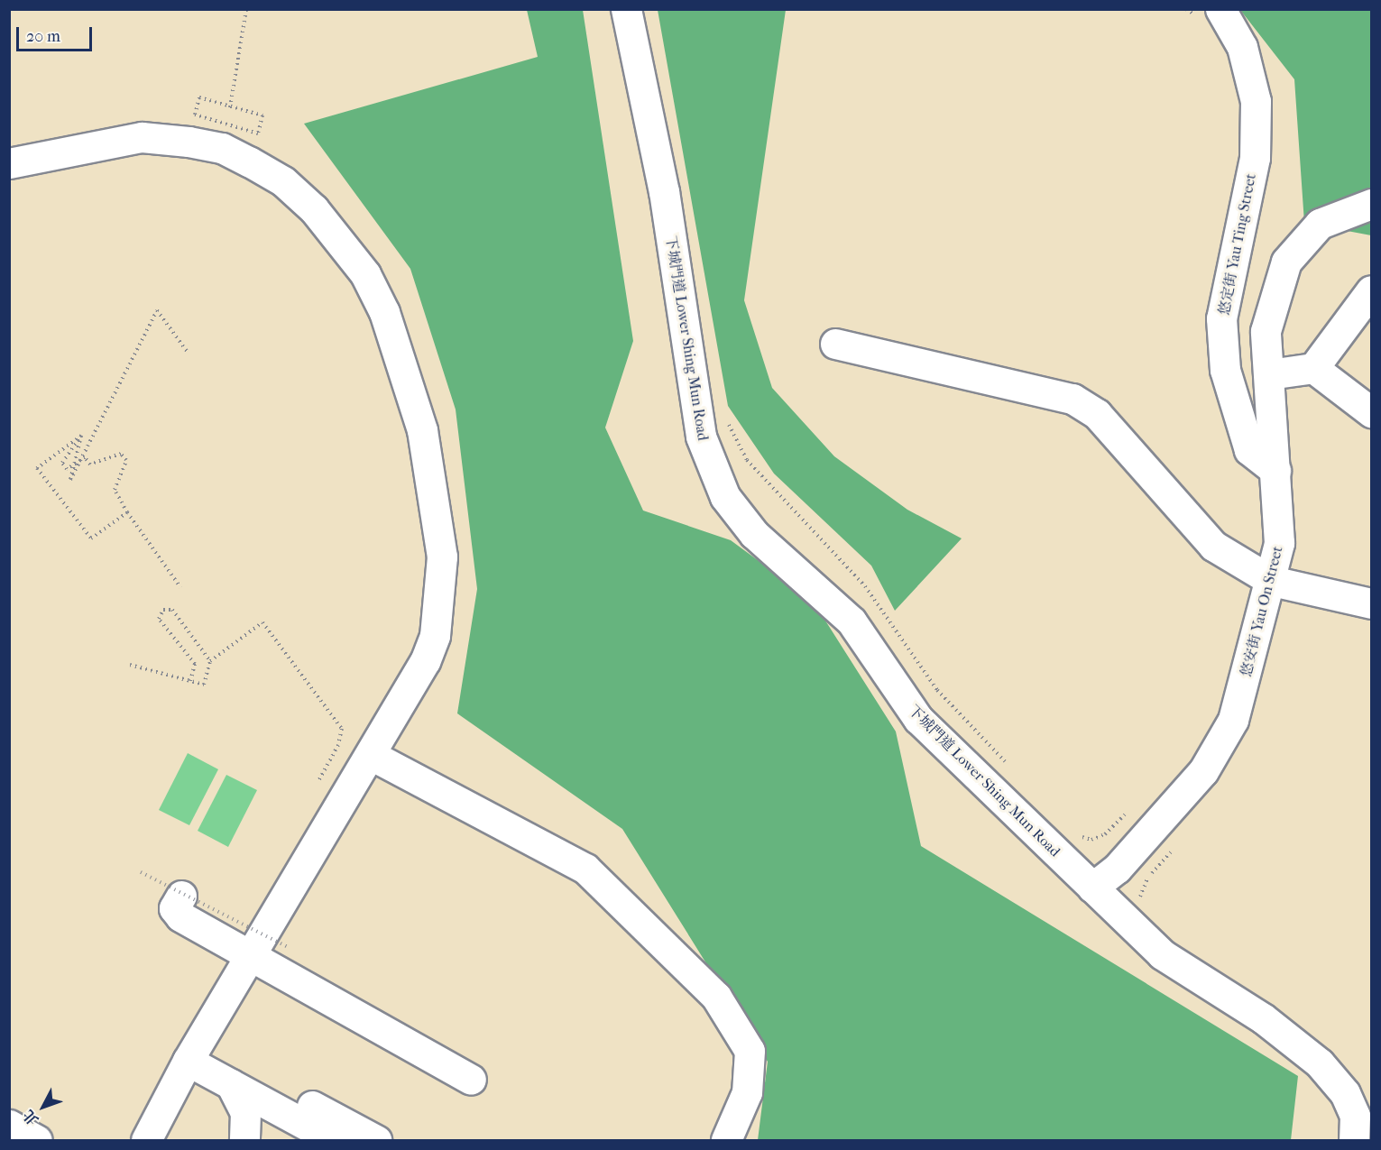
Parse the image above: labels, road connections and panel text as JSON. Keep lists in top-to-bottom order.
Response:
{
  "streets": {
    "street": ["悠定街 Yau Ting Street", "下城門道 Lower Shing Mun Road", "悠安街 Yau On Street"]
  },
  "crossings": [
    ["悠定街 Yau Ting Street", "悠安街 Yau On Street"],
    ["下城門道 Lower Shing Mun Road", "悠安街 Yau On Street"]
  ],
  "scale_bar": "20 m",
  "north": "bottom left"
}
